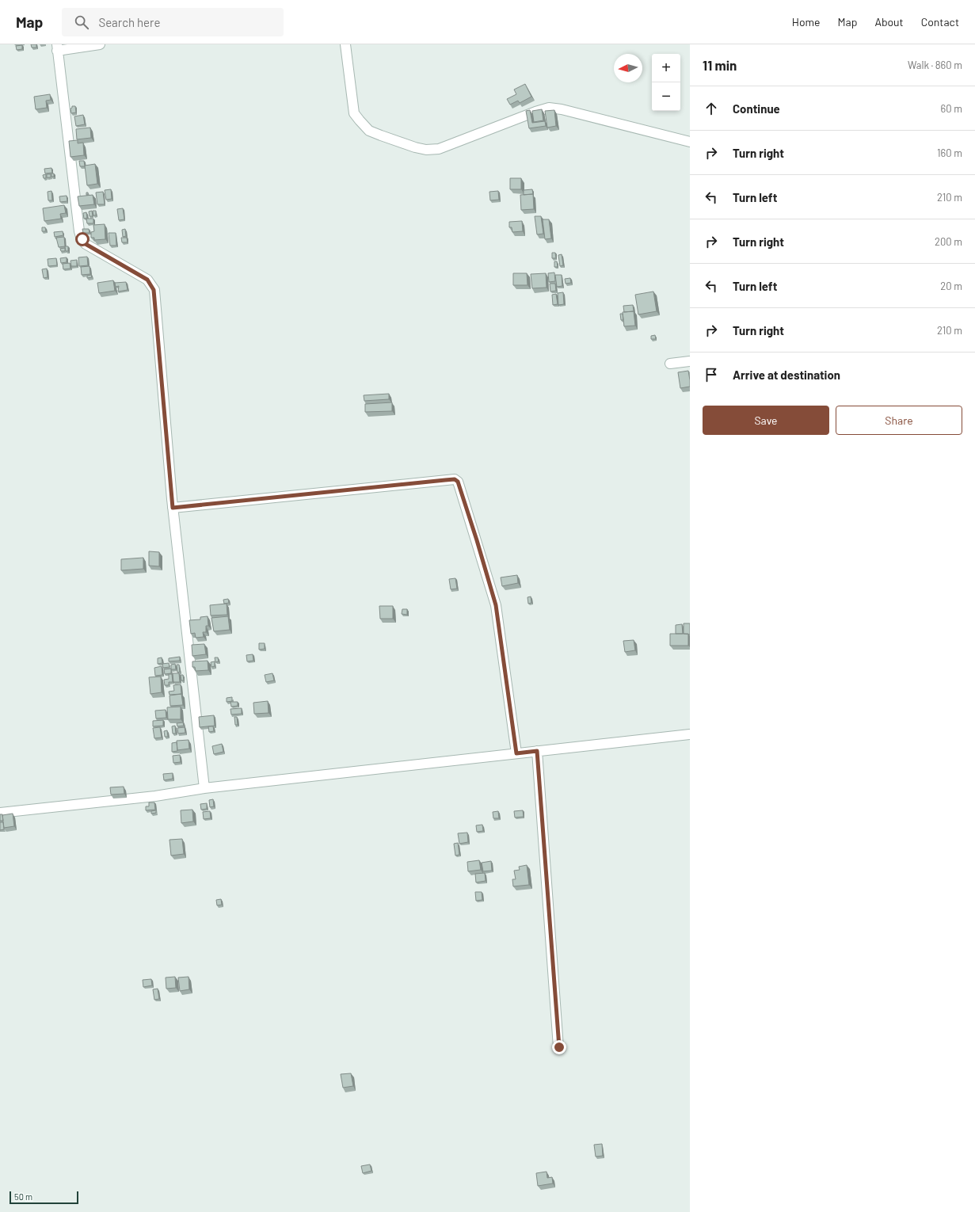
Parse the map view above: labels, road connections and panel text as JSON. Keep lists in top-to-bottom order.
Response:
{
  "scale_bar": "50 m",
  "north": "left",
  "page": {
    "header": "Map",
    "search": "Search here",
    "nav": [
      "Home",
      "Map",
      "About",
      "Contact"
    ],
    "heading": ["11 min", "Walk · 860 m"],
    "map_buttons": ["+", "−"],
    "list": [
      ["Continue", "60 m"],
      ["Turn right", "160 m"],
      ["Turn left", "210 m"],
      ["Turn right", "200 m"],
      ["Turn left", "20 m"],
      ["Turn right", "210 m"],
      "Arrive at destination"
    ],
    "buttons": ["Save", "Share"],
    "scale": "50 m"
  }
}
